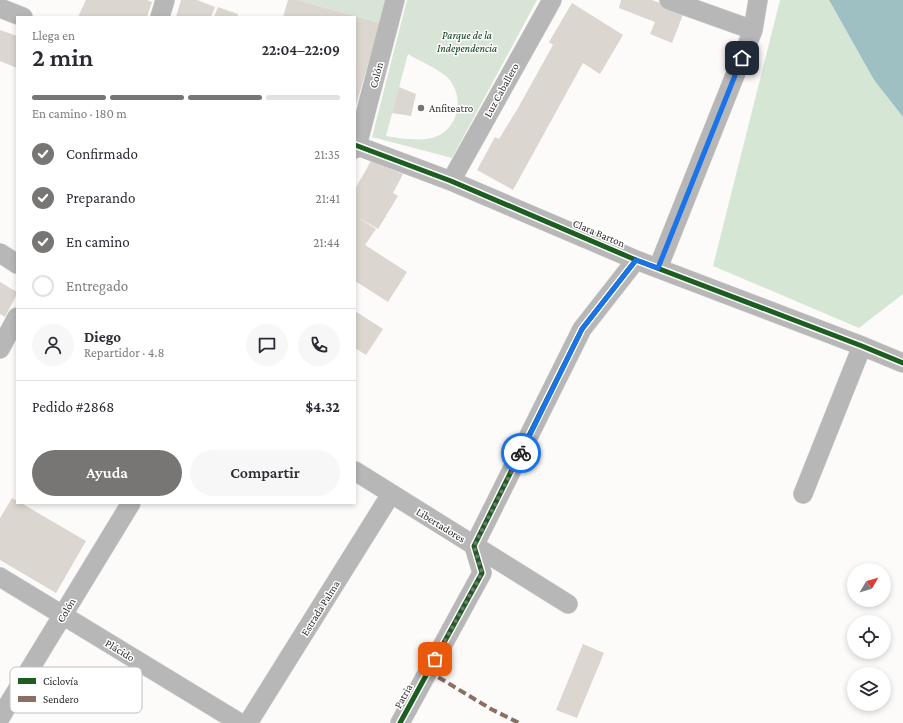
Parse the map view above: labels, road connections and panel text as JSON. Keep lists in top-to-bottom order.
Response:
{
  "streets": {
    "street": [
      "Colón",
      "Luz Caballero",
      "Clara Barton",
      "Libertadores",
      "Estrada Palma",
      "Plácido",
      "Patria"
    ]
  },
  "crossings": [
    ["Colón", "Clara Barton"],
    ["Colón", "Plácido"],
    ["Luz Caballero", "Clara Barton"],
    ["Libertadores", "Estrada Palma"],
    ["Libertadores", "Patria"]
  ],
  "parks": ["Parque de la Independencia"],
  "places": ["Anfiteatro"],
  "legend": ["Ciclovía", "Sendero"],
  "north": "top right",
  "page": {
    "heading": ["2 min", "Llega en", "22:04–22:09"],
    "panel": [
      "Diego",
      "Repartidor · 4.8",
      "Pedido #2868",
      "$4.32"
    ],
    "bar": "En camino · 180 m",
    "list": [
      ["Confirmado", "21:35"],
      ["Preparando", "21:41"],
      ["En camino", "21:44"],
      "Entregado"
    ],
    "buttons": ["Ayuda", "Compartir"]
  }
}
